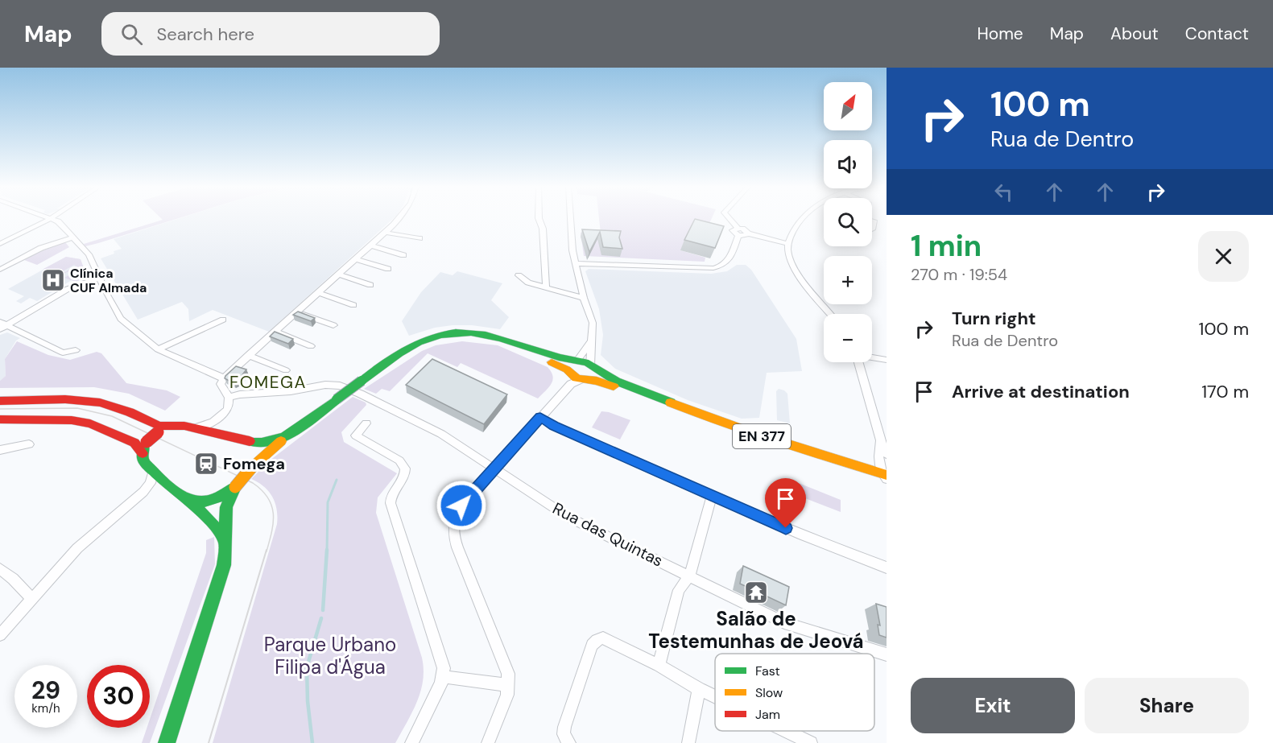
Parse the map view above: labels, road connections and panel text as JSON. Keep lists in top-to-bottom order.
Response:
{
  "streets": {
    "main road": ["EN 377"],
    "street": ["Rua das Quintas"]
  },
  "districts": ["FOMEGA"],
  "parks": ["Parque Urbano Filipa d'Água"],
  "places": {
    "hospital": ["Clínica CUF Almada"],
    "station": ["Fomega"],
    "temple": ["Salão de Testemunhas de Jeová"]
  },
  "legend": ["Fast", "Slow", "Jam"],
  "north": "top right",
  "page": {
    "header": "Map",
    "search": "Search here",
    "nav": [
      "Home",
      "Map",
      "About",
      "Contact"
    ],
    "turn": ["100 m", "Rua de Dentro"],
    "map_buttons": ["+", "−"],
    "heading": ["1 min", "270 m · 19:54"],
    "list": [
      {
        "name": "Turn right",
        "note": "Rua de Dentro",
        "value": "100 m"
      },
      {
        "name": "Arrive at destination",
        "value": "170 m"
      }
    ],
    "speed": "29 km/h",
    "limit": "30",
    "buttons": ["Exit", "Share"]
  }
}
